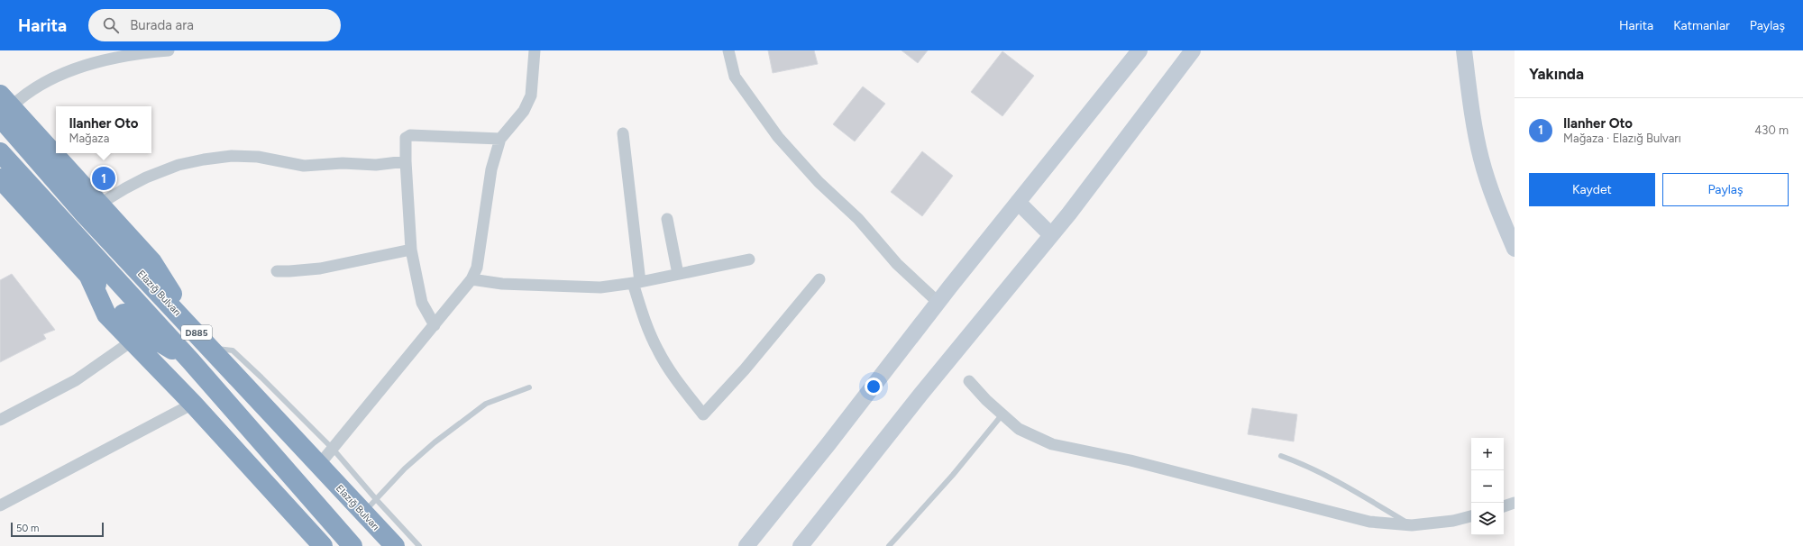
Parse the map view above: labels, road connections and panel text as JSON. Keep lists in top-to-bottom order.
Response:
{
  "streets": {
    "highway": ["Elazığ Bulvarı", "D885"]
  },
  "scale_bar": "50 m",
  "page": {
    "header": "Harita",
    "search": "Burada ara",
    "nav": ["Harita", "Katmanlar", "Paylaş"],
    "heading": "Yakında",
    "list": [
      {
        "mark": "1",
        "name": "Ilanher Oto",
        "note": "Mağaza · Elazığ Bulvarı",
        "value": "430 m"
      }
    ],
    "popup": ["Ilanher Oto", "Mağaza"],
    "buttons": ["Kaydet", "Paylaş"],
    "pins": "1",
    "map_buttons": ["+", "−"],
    "scale": "50 m"
  }
}
